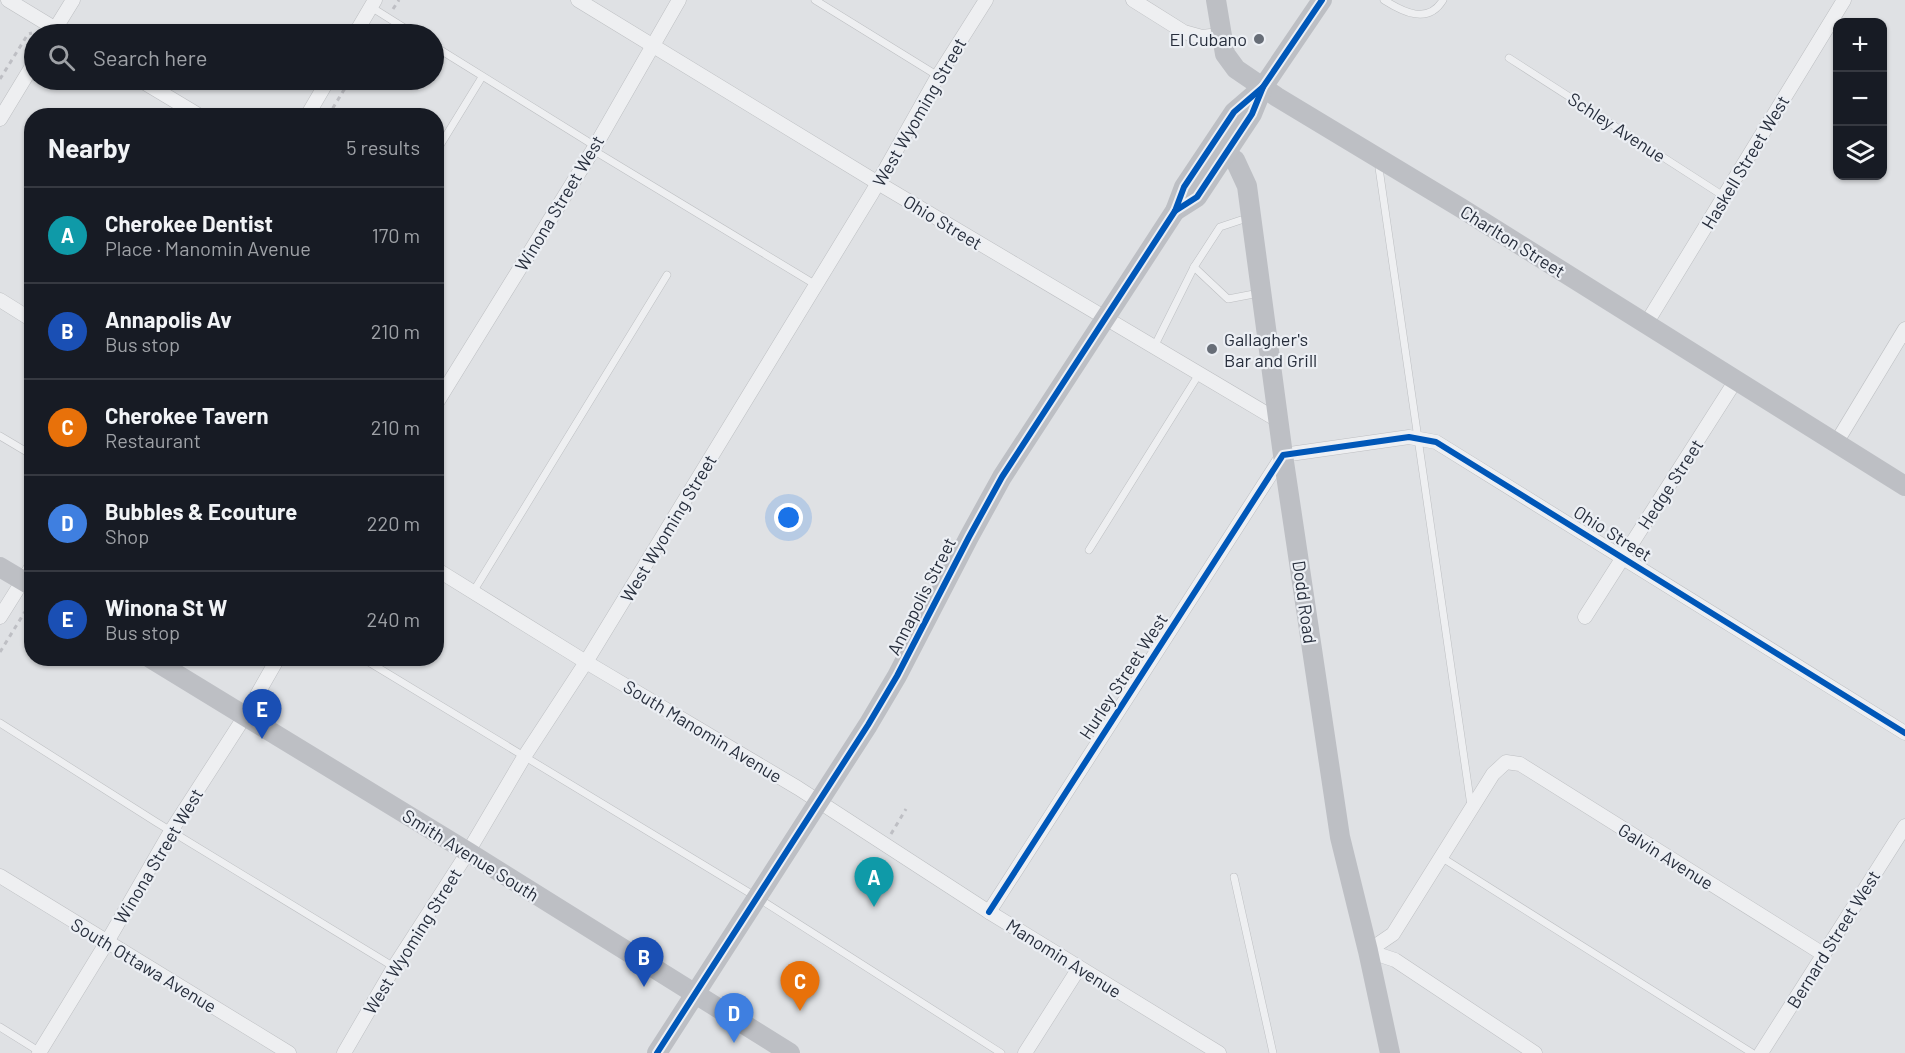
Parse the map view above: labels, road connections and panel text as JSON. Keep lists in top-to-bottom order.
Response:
{
  "streets": {
    "street": [
      "West Wyoming Street",
      "Haskell Street West",
      "Winona Street West",
      "Ohio Street",
      "Charlton Street",
      "Hedge Street",
      "Annapolis Street",
      "Dodd Road",
      "Hurley Street West",
      "South Manomin Avenue",
      "Smith Avenue South",
      "Galvin Avenue",
      "Bernard Street West",
      "Manomin Avenue",
      "South Ottawa Avenue"
    ],
    "lane": ["Schley Avenue"]
  },
  "crossings": [
    ["West Wyoming Street", "Ohio Street"],
    ["West Wyoming Street", "South Manomin Avenue"],
    ["West Wyoming Street", "Smith Avenue South"],
    ["Schley Avenue", "Haskell Street West"],
    ["Haskell Street West", "Charlton Street"],
    ["Winona Street West", "Ohio Street"],
    ["Winona Street West", "Smith Avenue South"],
    ["Winona Street West", "South Ottawa Avenue"],
    ["Ohio Street", "Hedge Street"],
    ["Ohio Street", "Annapolis Street"],
    ["Ohio Street", "Dodd Road"],
    ["Ohio Street", "Hurley Street West"],
    ["Charlton Street", "Hedge Street"],
    ["Charlton Street", "Annapolis Street"],
    ["Annapolis Street", "Dodd Road"],
    ["Annapolis Street", "South Manomin Avenue"],
    ["Annapolis Street", "Smith Avenue South"],
    ["Annapolis Street", "Manomin Avenue"],
    ["Dodd Road", "Hurley Street West"],
    ["Hurley Street West", "Manomin Avenue"],
    ["South Manomin Avenue", "Manomin Avenue"],
    ["Galvin Avenue", "Bernard Street West"]
  ],
  "places": ["El Cubano", "Gallagher's Bar and Grill"],
  "page": {
    "map_buttons": ["+", "−"],
    "search": "Search here",
    "heading": ["Nearby", "5 results"],
    "list": [
      {
        "mark": "A",
        "name": "Cherokee Dentist",
        "note": "Place · Manomin Avenue",
        "value": "170 m"
      },
      {
        "mark": "B",
        "name": "Annapolis Av",
        "note": "Bus stop",
        "value": "210 m"
      },
      {
        "mark": "C",
        "name": "Cherokee Tavern",
        "note": "Restaurant",
        "value": "210 m"
      },
      {
        "mark": "D",
        "name": "Bubbles & Ecouture",
        "note": "Shop",
        "value": "220 m"
      },
      {
        "mark": "E",
        "name": "Winona St W",
        "note": "Bus stop",
        "value": "240 m"
      }
    ],
    "pins": [
      "E",
      "A",
      "B",
      "C",
      "D"
    ]
  }
}
